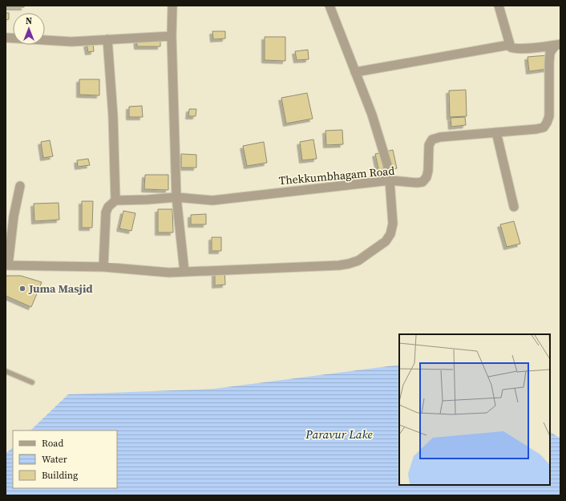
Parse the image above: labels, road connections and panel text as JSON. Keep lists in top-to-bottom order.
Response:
{
  "streets": {
    "street": ["Thekkumbhagam Road"]
  },
  "water": ["Paravur Lake"],
  "places": ["Juma Masjid"],
  "legend": ["Road", "Water", "Building"],
  "north": "top"
}
